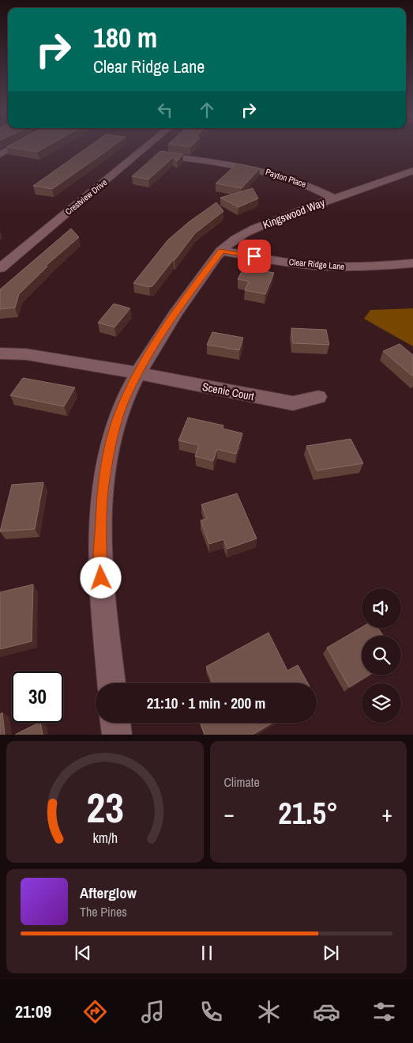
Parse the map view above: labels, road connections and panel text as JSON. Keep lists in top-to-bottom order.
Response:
{
  "streets": {
    "street": [
      "Payton Place",
      "Crestview Drive",
      "Kingswood Way",
      "Clear Ridge Lane",
      "Scenic Court"
    ]
  },
  "crossings": [
    ["Payton Place", "Crestview Drive"],
    ["Payton Place", "Kingswood Way"],
    ["Kingswood Way", "Clear Ridge Lane"],
    ["Kingswood Way", "Scenic Court"]
  ],
  "page": {
    "turn": ["180 m", "Clear Ridge Lane"],
    "limit": "30",
    "trip": "21:10 · 1 min · 200 m",
    "tile": "Climate",
    "heat": ["−", "21.5°", "+"],
    "song": ["Afterglow", "The Pines"],
    "tabs": "21:09",
    "gauge": ["23", "km/h"]
  }
}
